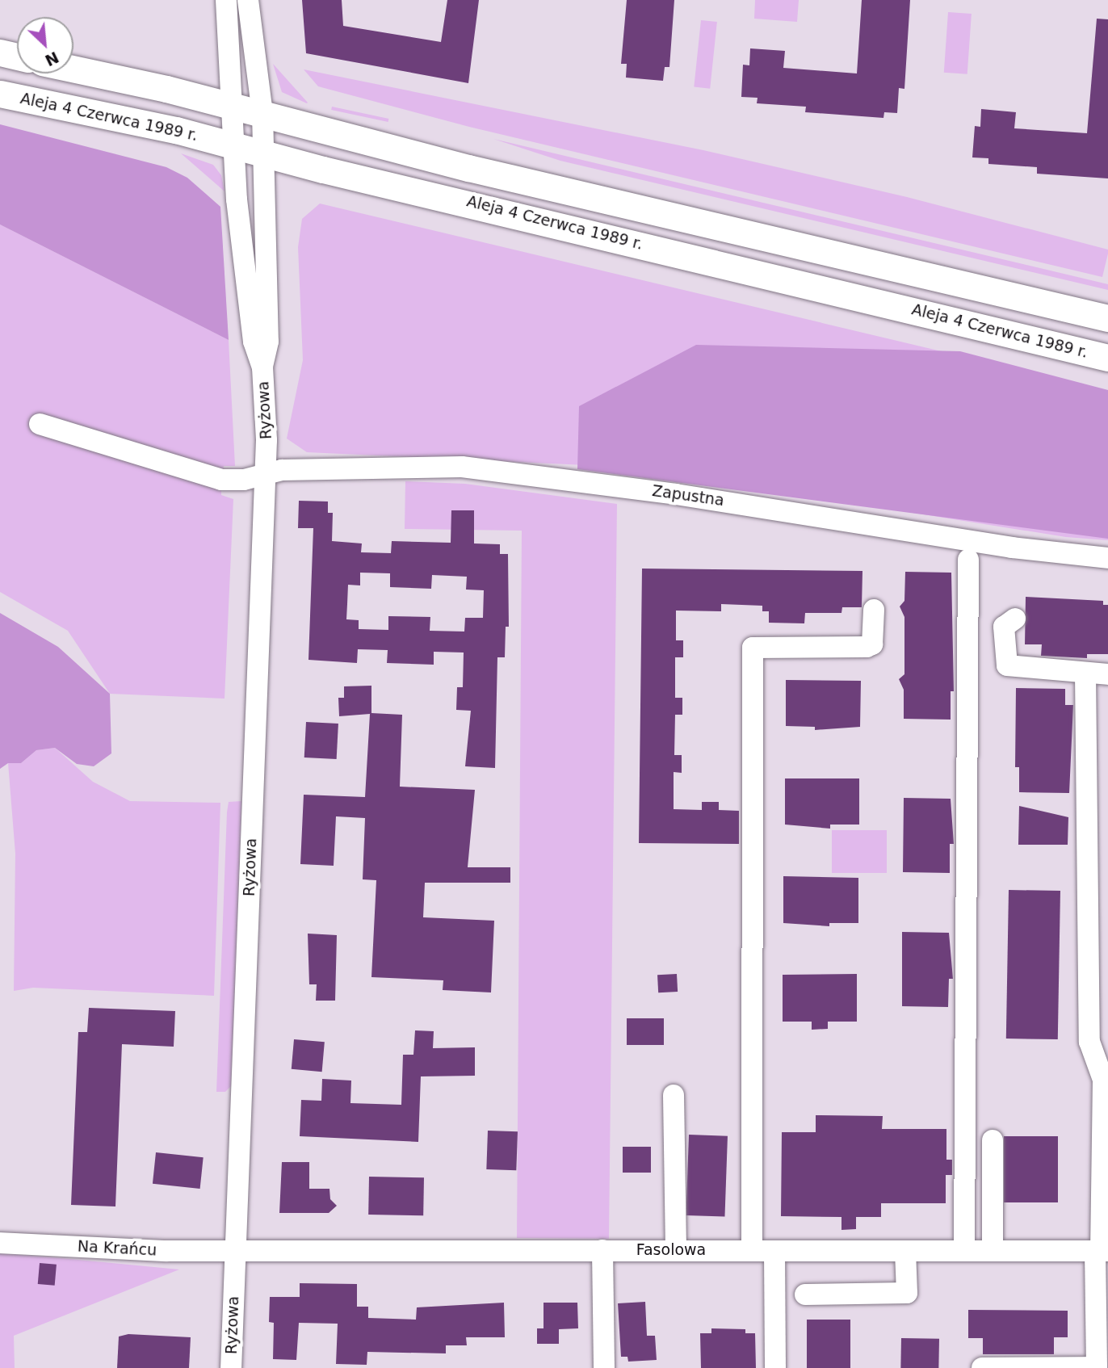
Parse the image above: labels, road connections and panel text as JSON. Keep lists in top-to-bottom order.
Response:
{
  "streets": {
    "main road": ["Aleja 4 Czerwca 1989 r."],
    "street": [
      "Ryżowa",
      "Zapustna",
      "Na Krańcu",
      "Fasolowa"
    ]
  },
  "crossings": [
    ["Aleja 4 Czerwca 1989 r.", "Ryżowa"],
    ["Ryżowa", "Zapustna"],
    ["Ryżowa", "Na Krańcu"],
    ["Ryżowa", "Fasolowa"],
    ["Na Krańcu", "Fasolowa"]
  ],
  "north": "bottom right"
}
